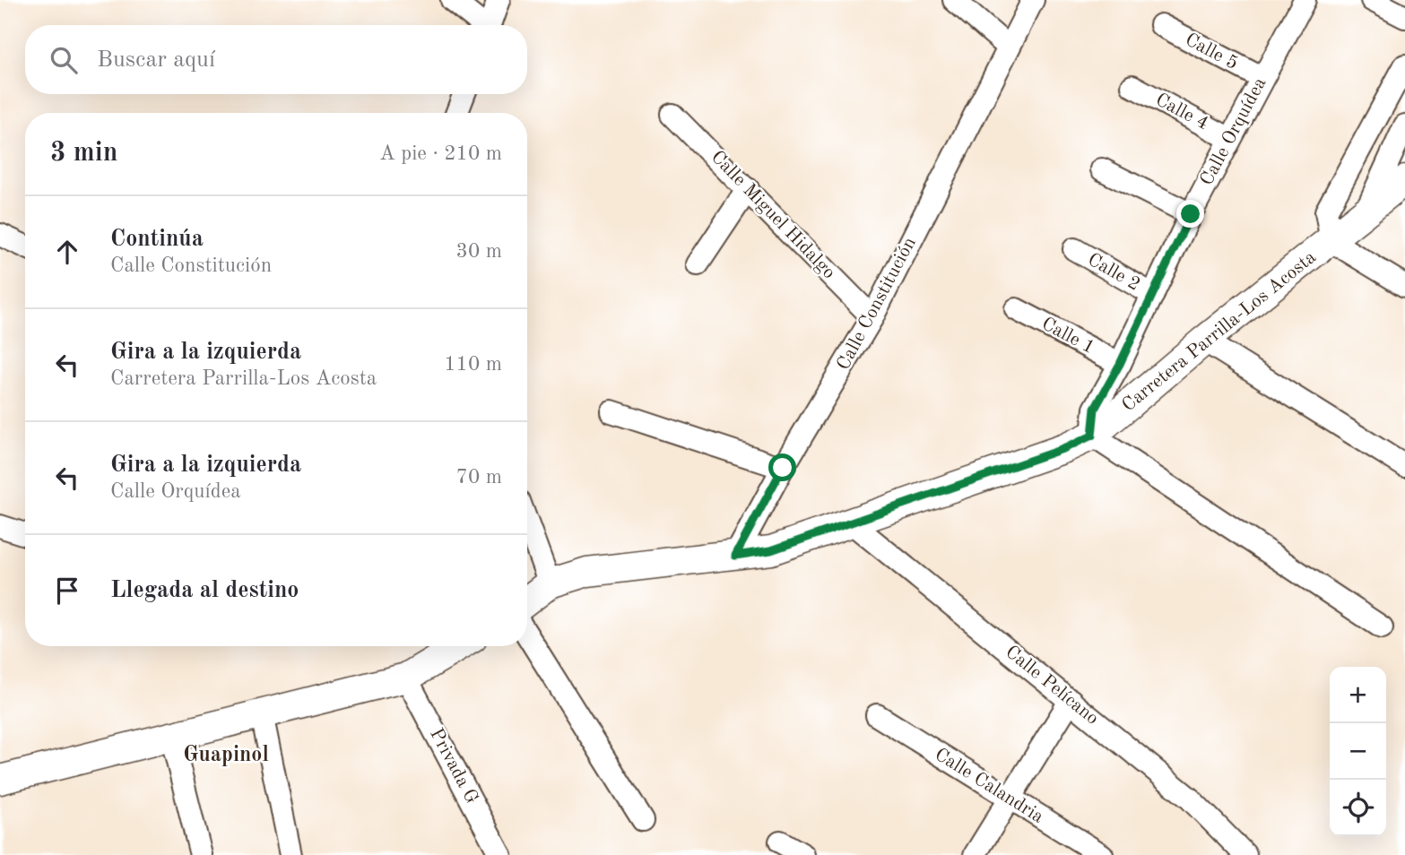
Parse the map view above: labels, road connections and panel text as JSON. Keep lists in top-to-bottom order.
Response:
{
  "streets": {
    "street": [
      "Calle 5",
      "Calle 4",
      "Calle Orquídea",
      "Calle Miguel Hidalgo",
      "Calle 2",
      "Calle Constitución",
      "Carretera Parrilla-Los Acosta",
      "Calle 1",
      "Calle Pelícano",
      "Privada G",
      "Calle Calandria"
    ]
  },
  "crossings": [
    ["Calle 5", "Calle Orquídea"],
    ["Calle 4", "Calle Orquídea"],
    ["Calle Orquídea", "Calle 2"],
    ["Calle Orquídea", "Carretera Parrilla-Los Acosta"],
    ["Calle Orquídea", "Calle 1"],
    ["Calle Miguel Hidalgo", "Calle Constitución"],
    ["Calle Constitución", "Carretera Parrilla-Los Acosta"],
    ["Carretera Parrilla-Los Acosta", "Calle Pelícano"]
  ],
  "districts": ["Guapinol"],
  "page": {
    "search": "Buscar aquí",
    "heading": ["3 min", "A pie · 210 m"],
    "list": [
      ["Continúa", "Calle Constitución", "30 m"],
      ["Gira a la izquierda", "Carretera Parrilla-Los Acosta", "110 m"],
      ["Gira a la izquierda", "Calle Orquídea", "70 m"],
      "Llegada al destino"
    ],
    "map_buttons": ["+", "−"]
  }
}
